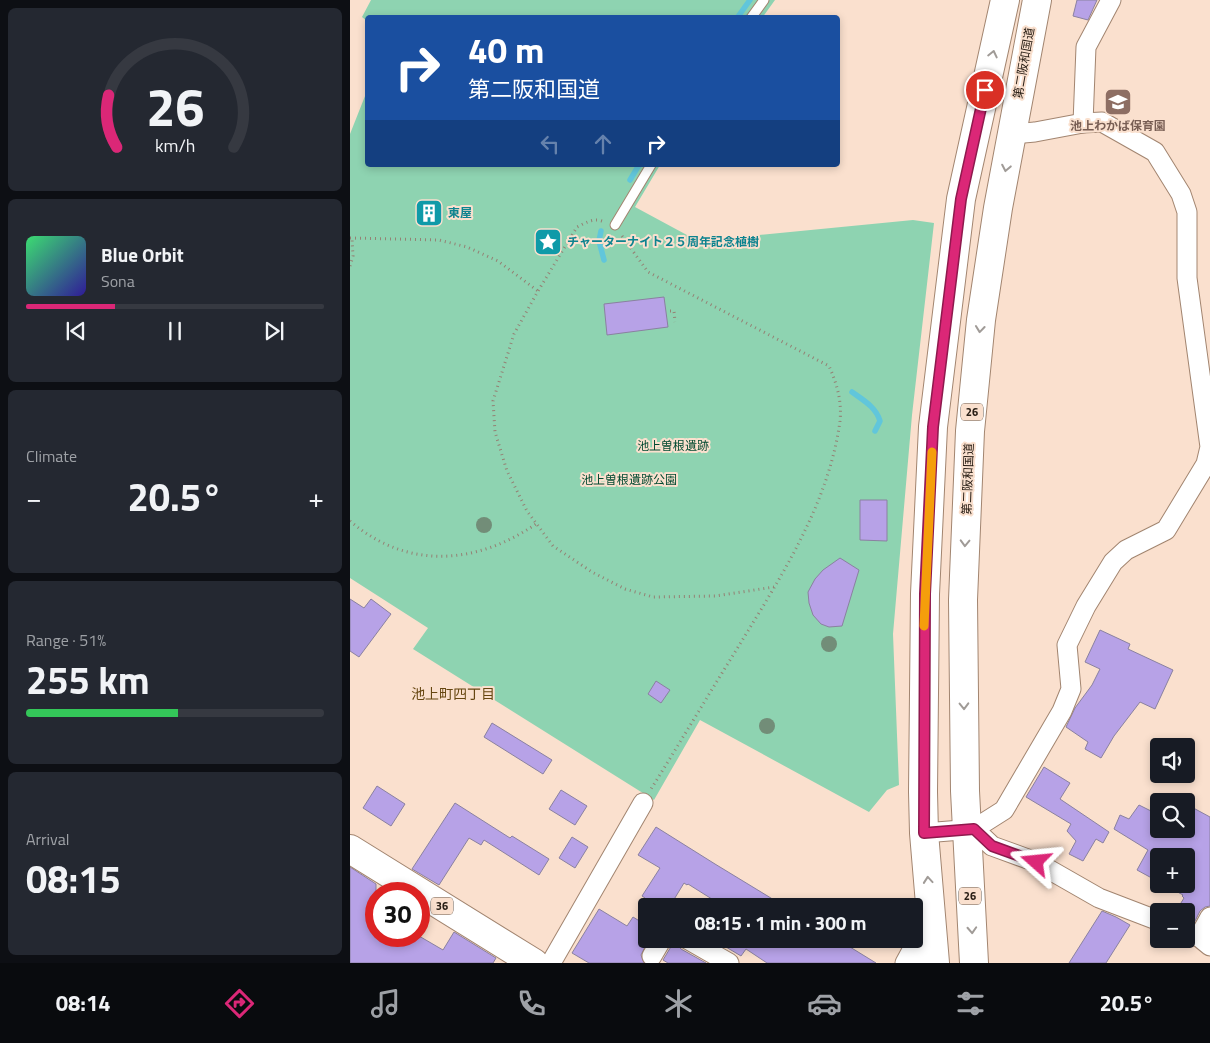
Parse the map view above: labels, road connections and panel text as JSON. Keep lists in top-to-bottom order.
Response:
{
  "streets": {
    "main road": ["第二阪和国道", "26", "36"]
  },
  "districts": ["池上町四丁目"],
  "parks": ["池上曽根遺跡", "池上曽根遺跡公園"],
  "places": {
    "school or university": ["池上わかば保育園"],
    "building": ["東屋"],
    "place": ["チャーターナイト２５周年記念植樹"]
  },
  "page": {
    "turn": ["40 m", "第二阪和国道"],
    "song": ["Blue Orbit", "Sona"],
    "tile": [
      "Climate",
      ["Range · 51%", "255 km"],
      ["Arrival", "08:15"]
    ],
    "heat": ["−", "20.5°", "+"],
    "map_buttons": ["+", "−"],
    "limit": "30",
    "trip": "08:15 · 1 min · 300 m",
    "tabs": ["08:14", "20.5°"],
    "gauge": ["26", "km/h"]
  }
}
